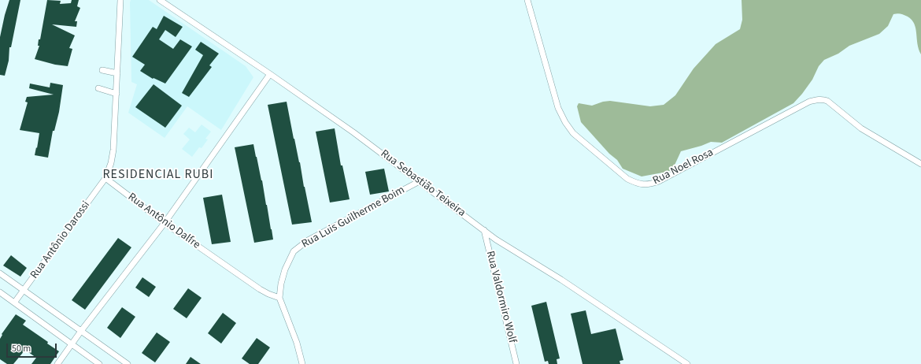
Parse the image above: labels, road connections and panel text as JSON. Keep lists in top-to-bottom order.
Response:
{
  "streets": {
    "street": [
      "Rua Noel Rosa",
      "Rua Sebastião Teixeira",
      "Rua Luis Guilherme Boim",
      "Rua Antônio Dalfre",
      "Rua Antônio Darossi",
      "Rua Valdormiro Wolf"
    ]
  },
  "crossings": [
    ["Rua Sebastião Teixeira", "Rua Luis Guilherme Boim"],
    ["Rua Sebastião Teixeira", "Rua Valdormiro Wolf"],
    ["Rua Luis Guilherme Boim", "Rua Antônio Dalfre"],
    ["Rua Antônio Dalfre", "Rua Antônio Darossi"]
  ],
  "districts": ["RESIDENCIAL RUBI"],
  "scale_bar": "50 m"
}
